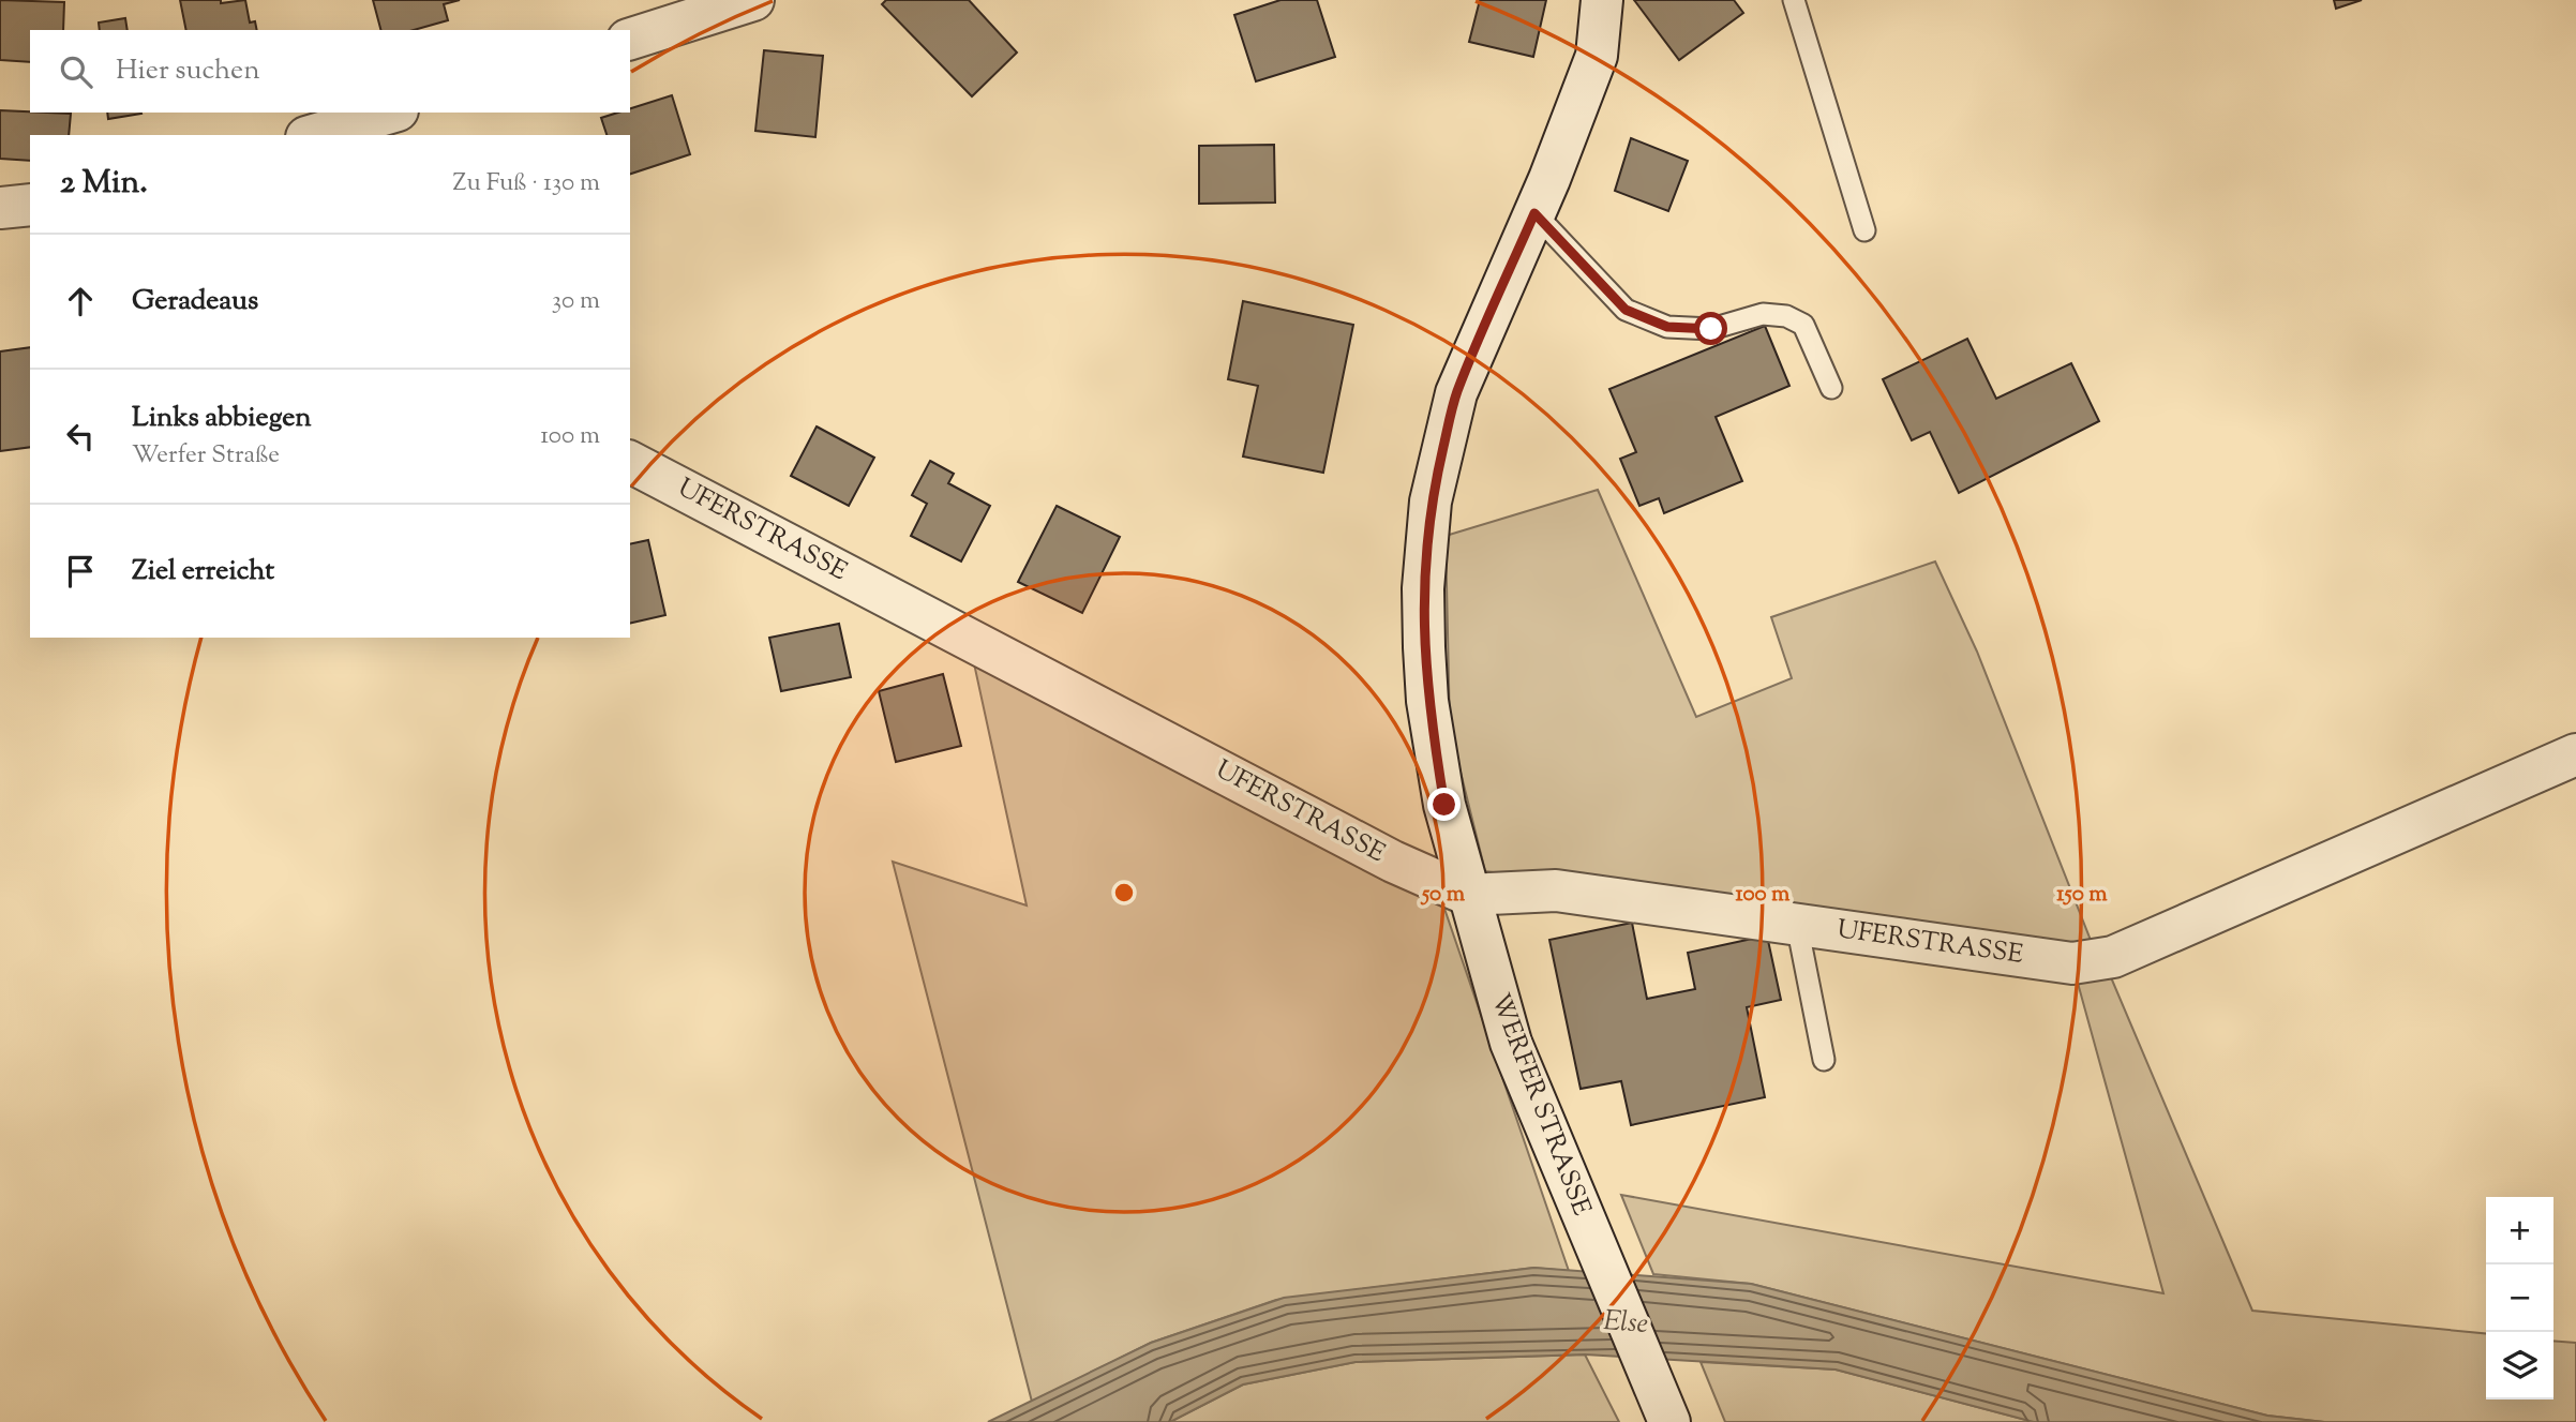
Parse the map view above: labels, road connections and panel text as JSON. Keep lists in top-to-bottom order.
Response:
{
  "streets": {
    "street": ["UFERSTRASSE", "WERFER STRASSE"]
  },
  "crossings": [
    ["UFERSTRASSE", "WERFER STRASSE"]
  ],
  "water": ["Else"],
  "page": {
    "search": "Hier suchen",
    "heading": ["2 Min.", "Zu Fuß · 130 m"],
    "list": [
      ["Geradeaus", "30 m"],
      ["Links abbiegen", "Werfer Straße", "100 m"],
      "Ziel erreicht"
    ],
    "map_buttons": ["+", "−"]
  },
  "rings": ["50 m", "100 m", "150 m"]
}
